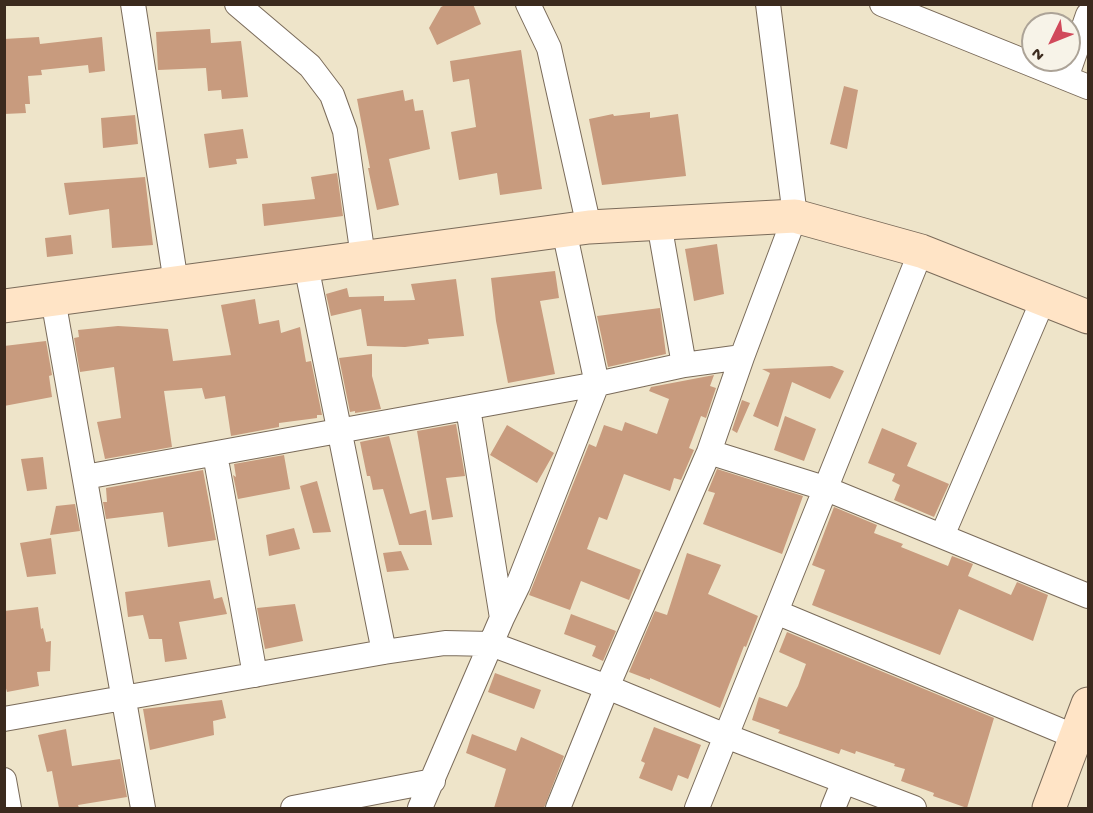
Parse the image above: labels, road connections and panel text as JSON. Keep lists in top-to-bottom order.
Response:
{
  "north": "bottom left"
}
